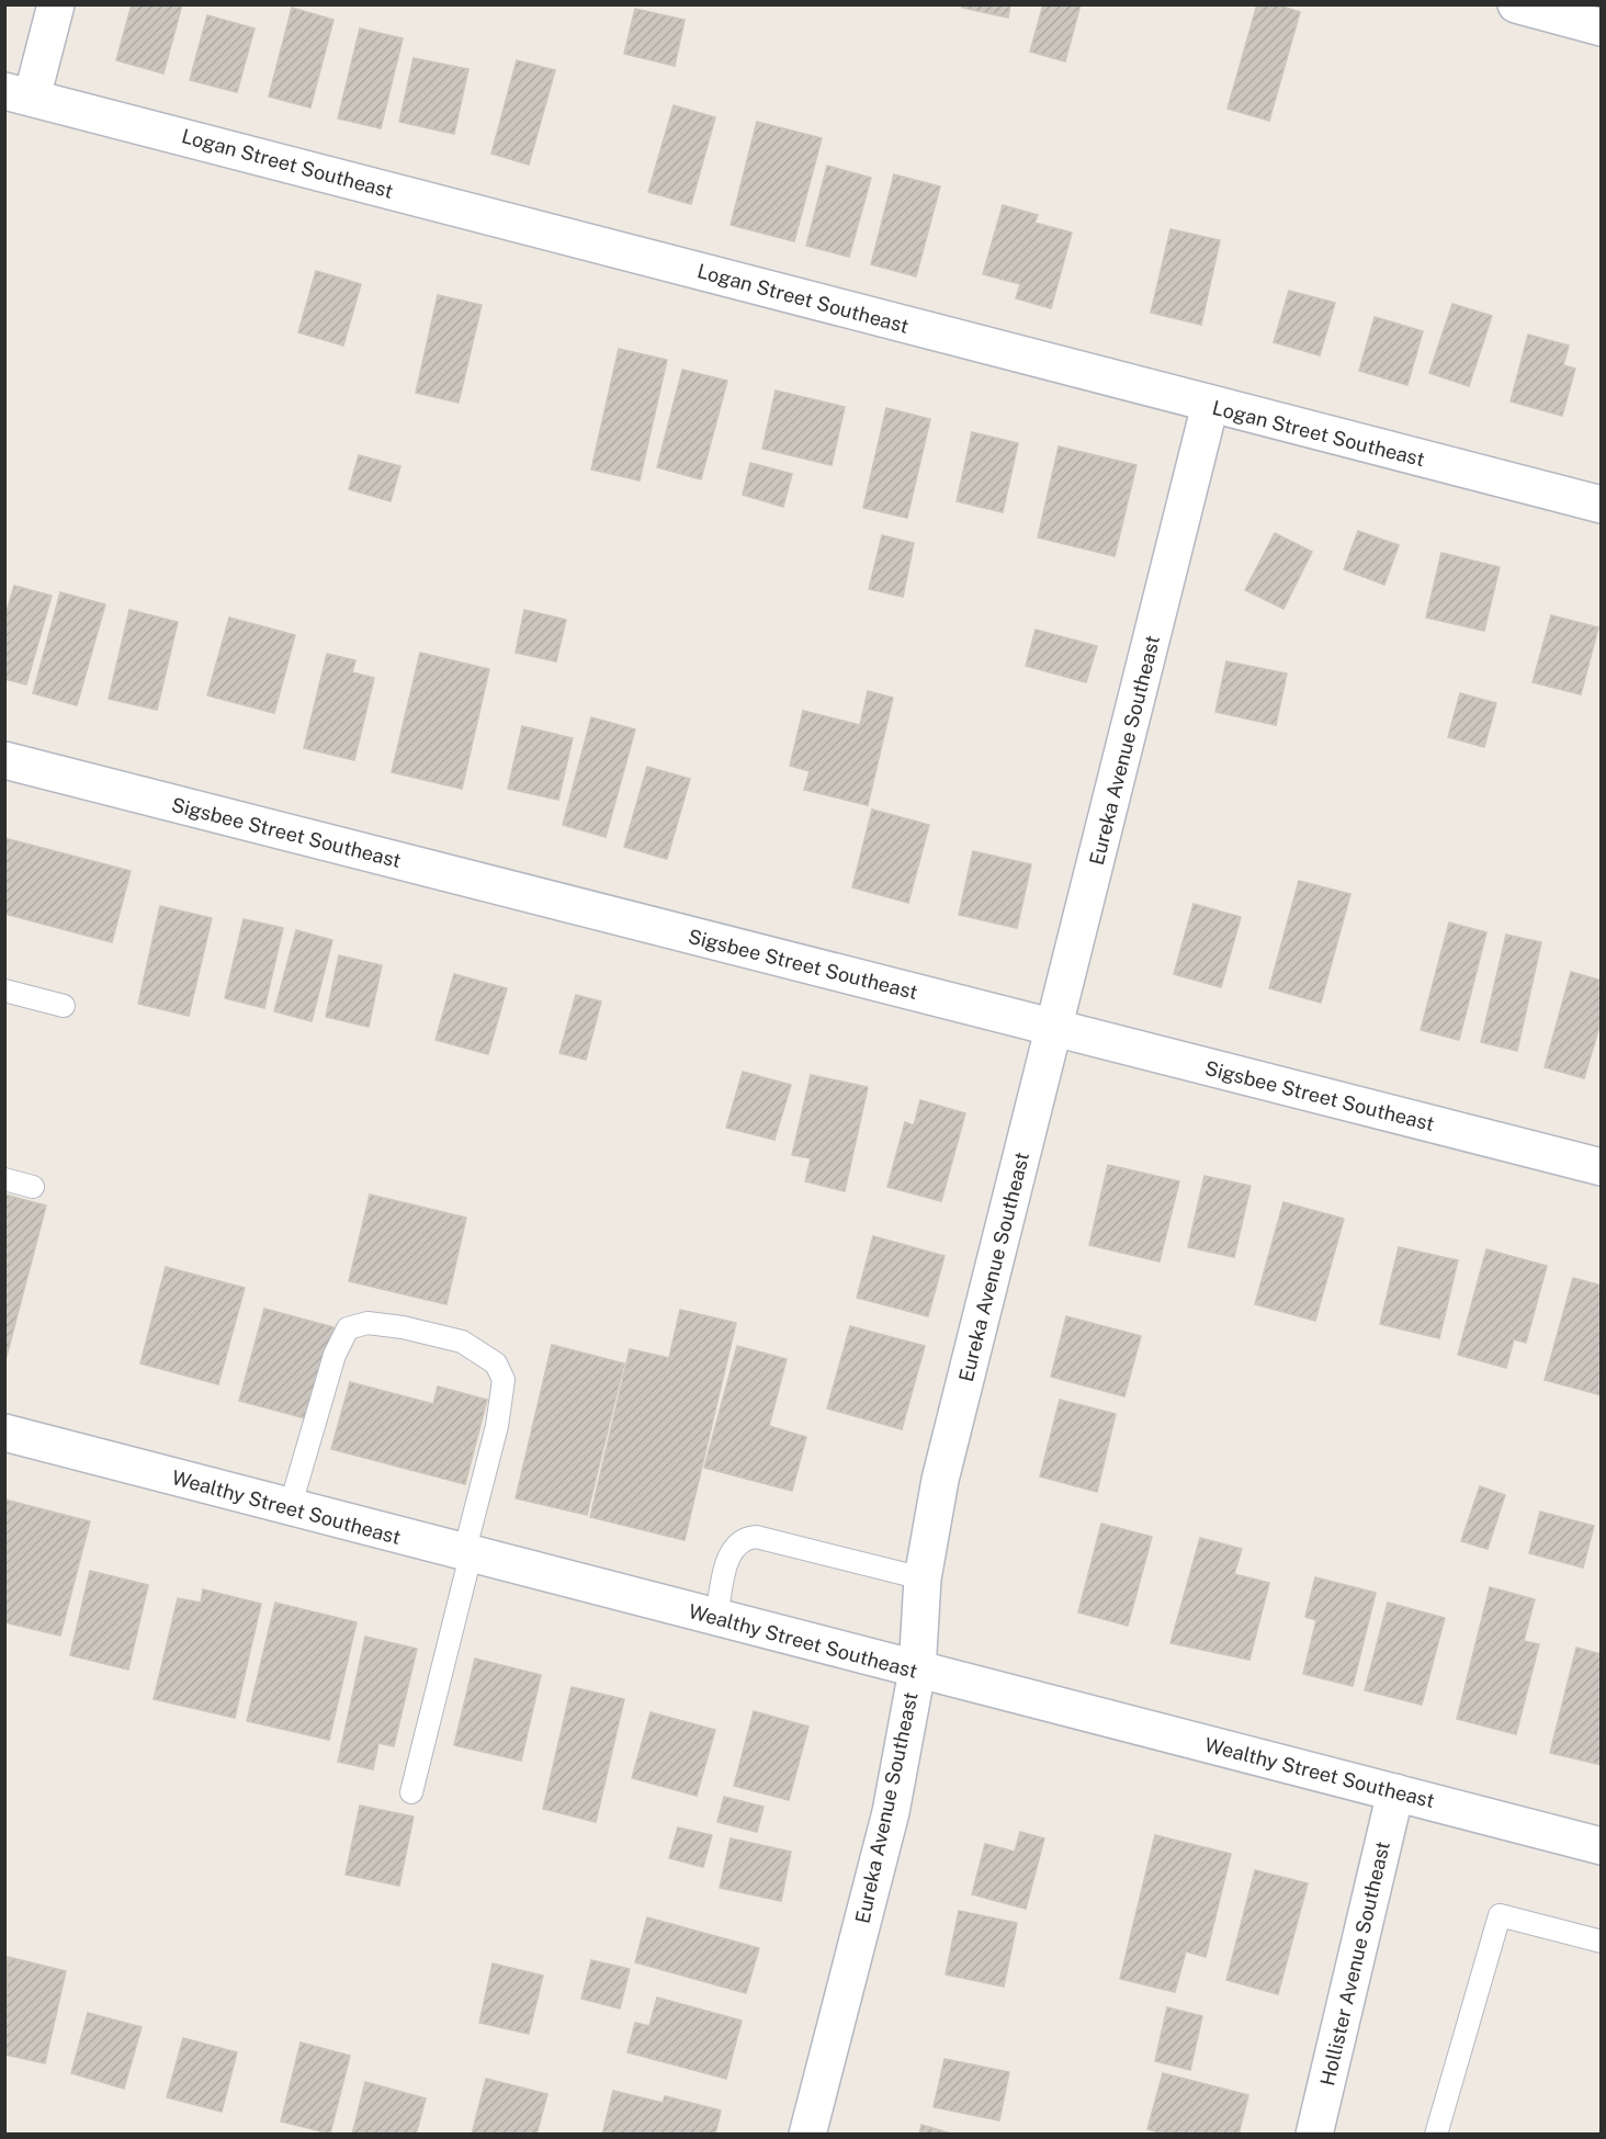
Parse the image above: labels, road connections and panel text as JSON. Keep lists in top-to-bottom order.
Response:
{
  "streets": {
    "street": [
      "Logan Street Southeast",
      "Eureka Avenue Southeast",
      "Sigsbee Street Southeast",
      "Wealthy Street Southeast",
      "Hollister Avenue Southeast"
    ]
  },
  "crossings": [
    ["Logan Street Southeast", "Eureka Avenue Southeast"],
    ["Eureka Avenue Southeast", "Sigsbee Street Southeast"],
    ["Eureka Avenue Southeast", "Wealthy Street Southeast"],
    ["Wealthy Street Southeast", "Hollister Avenue Southeast"]
  ]
}
